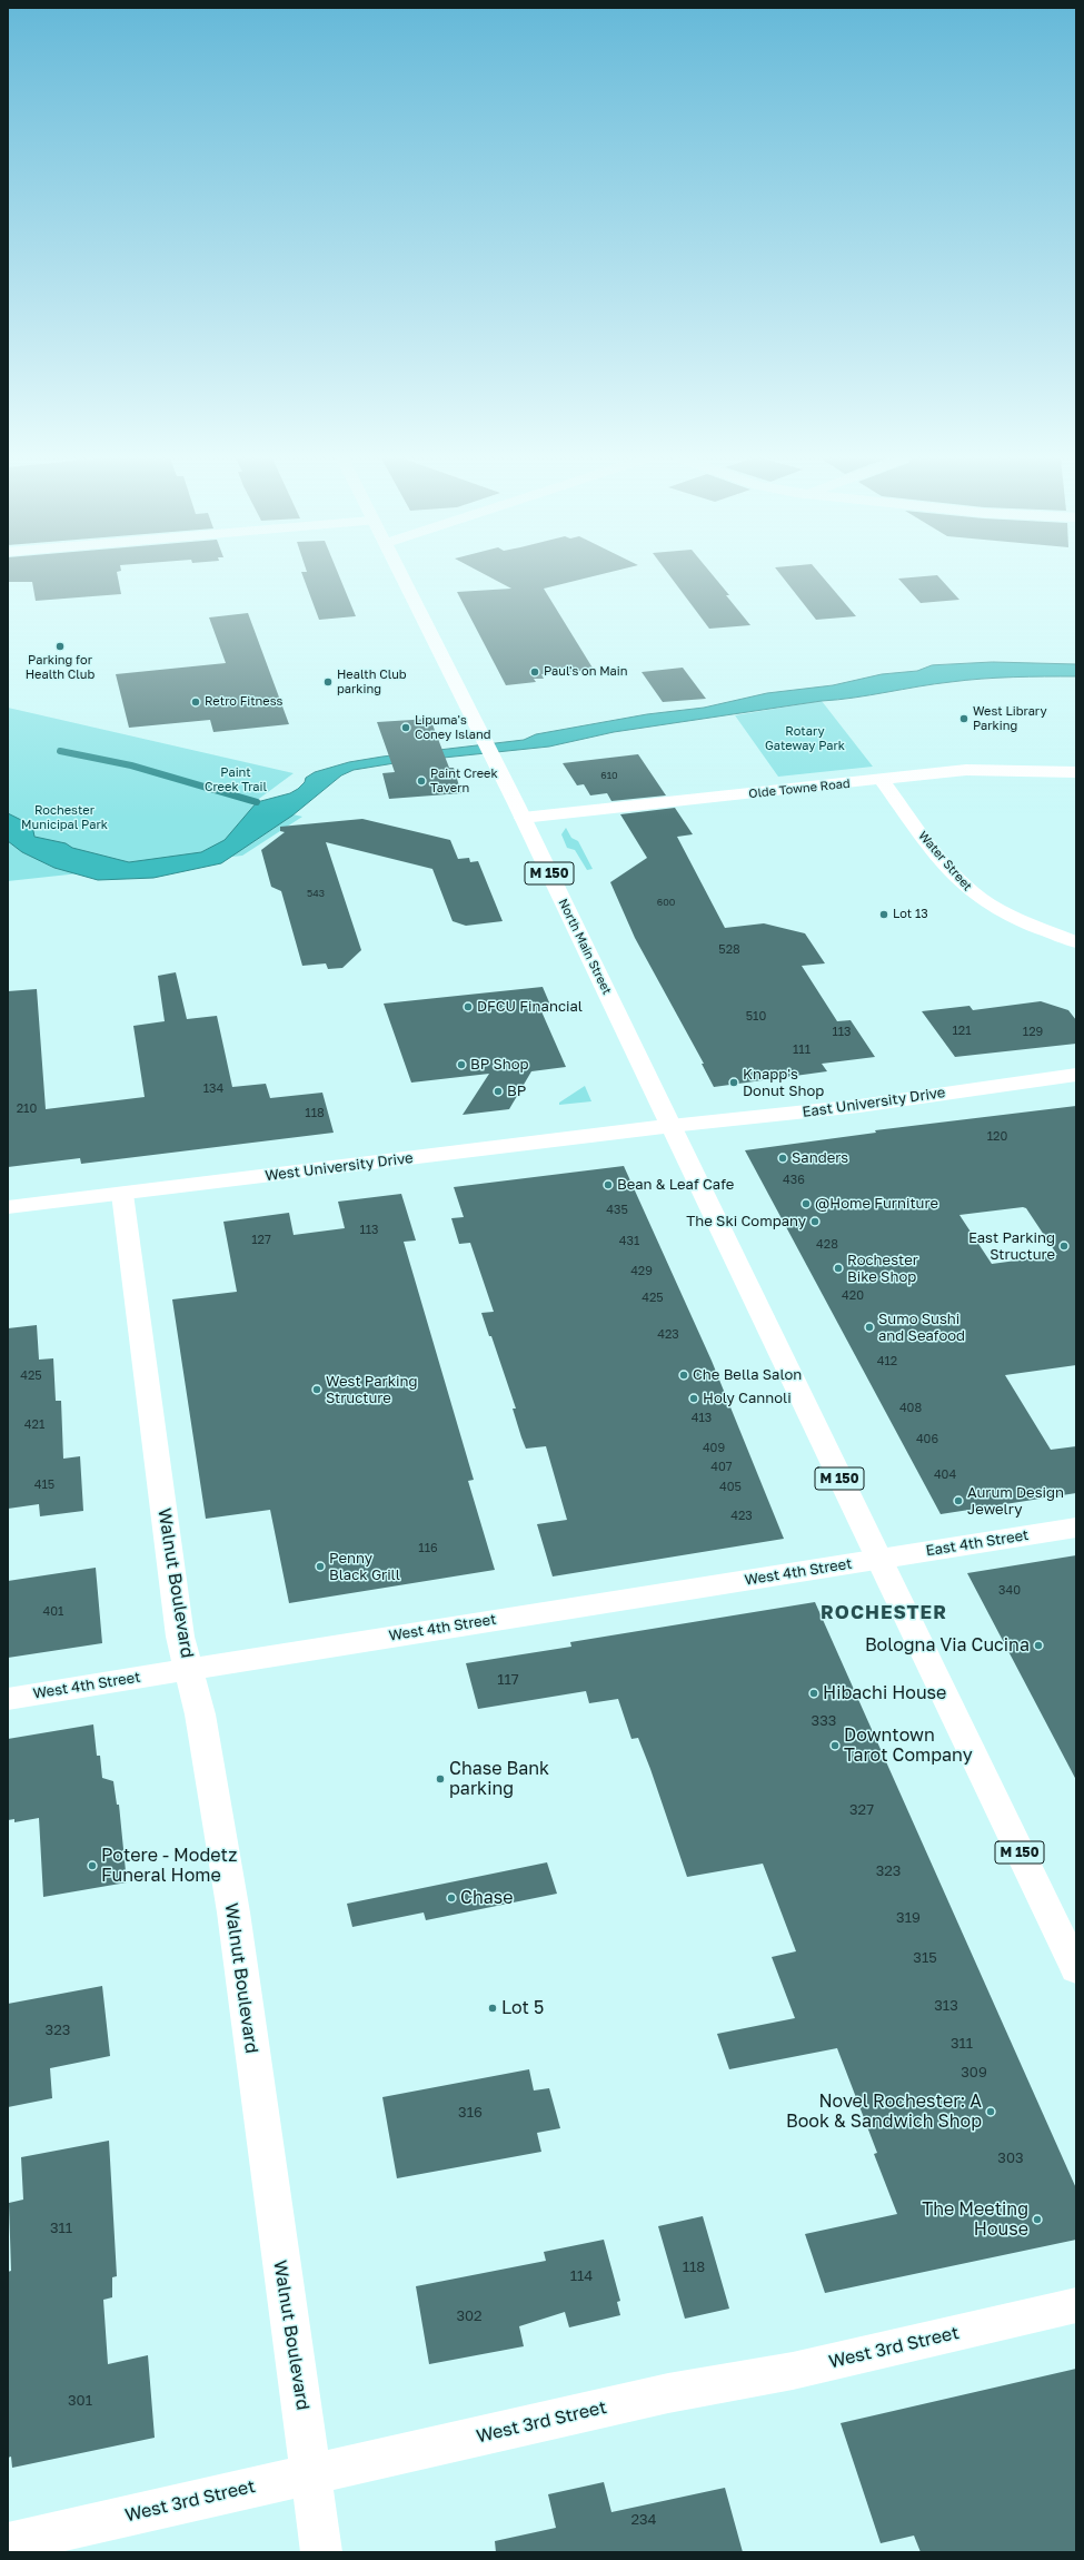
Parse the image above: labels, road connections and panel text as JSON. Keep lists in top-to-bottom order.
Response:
{
  "streets": {
    "street": [
      "Olde Towne Road",
      "Water Street",
      "M 150",
      "North Main Street",
      "East University Drive",
      "West University Drive",
      "East 4th Street",
      "West 4th Street",
      "Walnut Boulevard",
      "West 3rd Street"
    ]
  },
  "crossings": [
    ["Olde Towne Road", "Water Street"],
    ["Olde Towne Road", "North Main Street"],
    ["M 150", "North Main Street"],
    ["M 150", "East University Drive"],
    ["M 150", "West University Drive"],
    ["M 150", "East 4th Street"],
    ["M 150", "West 4th Street"],
    ["North Main Street", "East University Drive"],
    ["North Main Street", "West University Drive"],
    ["East University Drive", "West University Drive"],
    ["West University Drive", "Walnut Boulevard"],
    ["East 4th Street", "West 4th Street"],
    ["West 4th Street", "Walnut Boulevard"],
    ["Walnut Boulevard", "West 3rd Street"]
  ],
  "districts": ["ROCHESTER"],
  "parks": ["Rotary Gateway Park", "Paint Creek Trail", "Rochester Municipal Park"],
  "places": [
    "Parking for Health Club",
    "Paul's on Main",
    "Health Club parking",
    "Retro Fitness",
    "West Library Parking",
    "Lipuma's Coney Island",
    "Paint Creek Tavern",
    "Lot 13",
    "DFCU Financial",
    "BP Shop",
    "Knapp's Donut Shop",
    "BP",
    "Sanders",
    "Bean & Leaf Cafe",
    "@Home Furniture",
    "The Ski Company",
    "East Parking Structure",
    "Rochester Bike Shop",
    "Sumo Sushi and Seafood",
    "Che Bella Salon",
    "West Parking Structure",
    "Holy Cannoli",
    "Aurum Design Jewelry",
    "Penny Black Grill",
    "Bologna Via Cucina",
    "Hibachi House",
    "Downtown Tarot Company",
    "Chase Bank parking",
    "Potere - Modetz Funeral Home",
    "Chase",
    "Lot 5",
    "Novel Rochester: A Book & Sandwich Shop",
    "The Meeting House"
  ],
  "house_numbers": [
    "610",
    "543",
    "600",
    "528",
    "510",
    "121",
    "113",
    "129",
    "111",
    "134",
    "210",
    "118",
    "120",
    "436",
    "435",
    "113",
    "127",
    "431",
    "428",
    "429",
    "420",
    "425",
    "423",
    "412",
    "425",
    "408",
    "413",
    "421",
    "406",
    "409",
    "407",
    "404",
    "415",
    "405",
    "423",
    "116",
    "340",
    "401",
    "117",
    "333",
    "327",
    "323",
    "319",
    "315",
    "313",
    "323",
    "311",
    "309",
    "316",
    "303",
    "311",
    "118",
    "114",
    "302",
    "301",
    "234"
  ]
}
